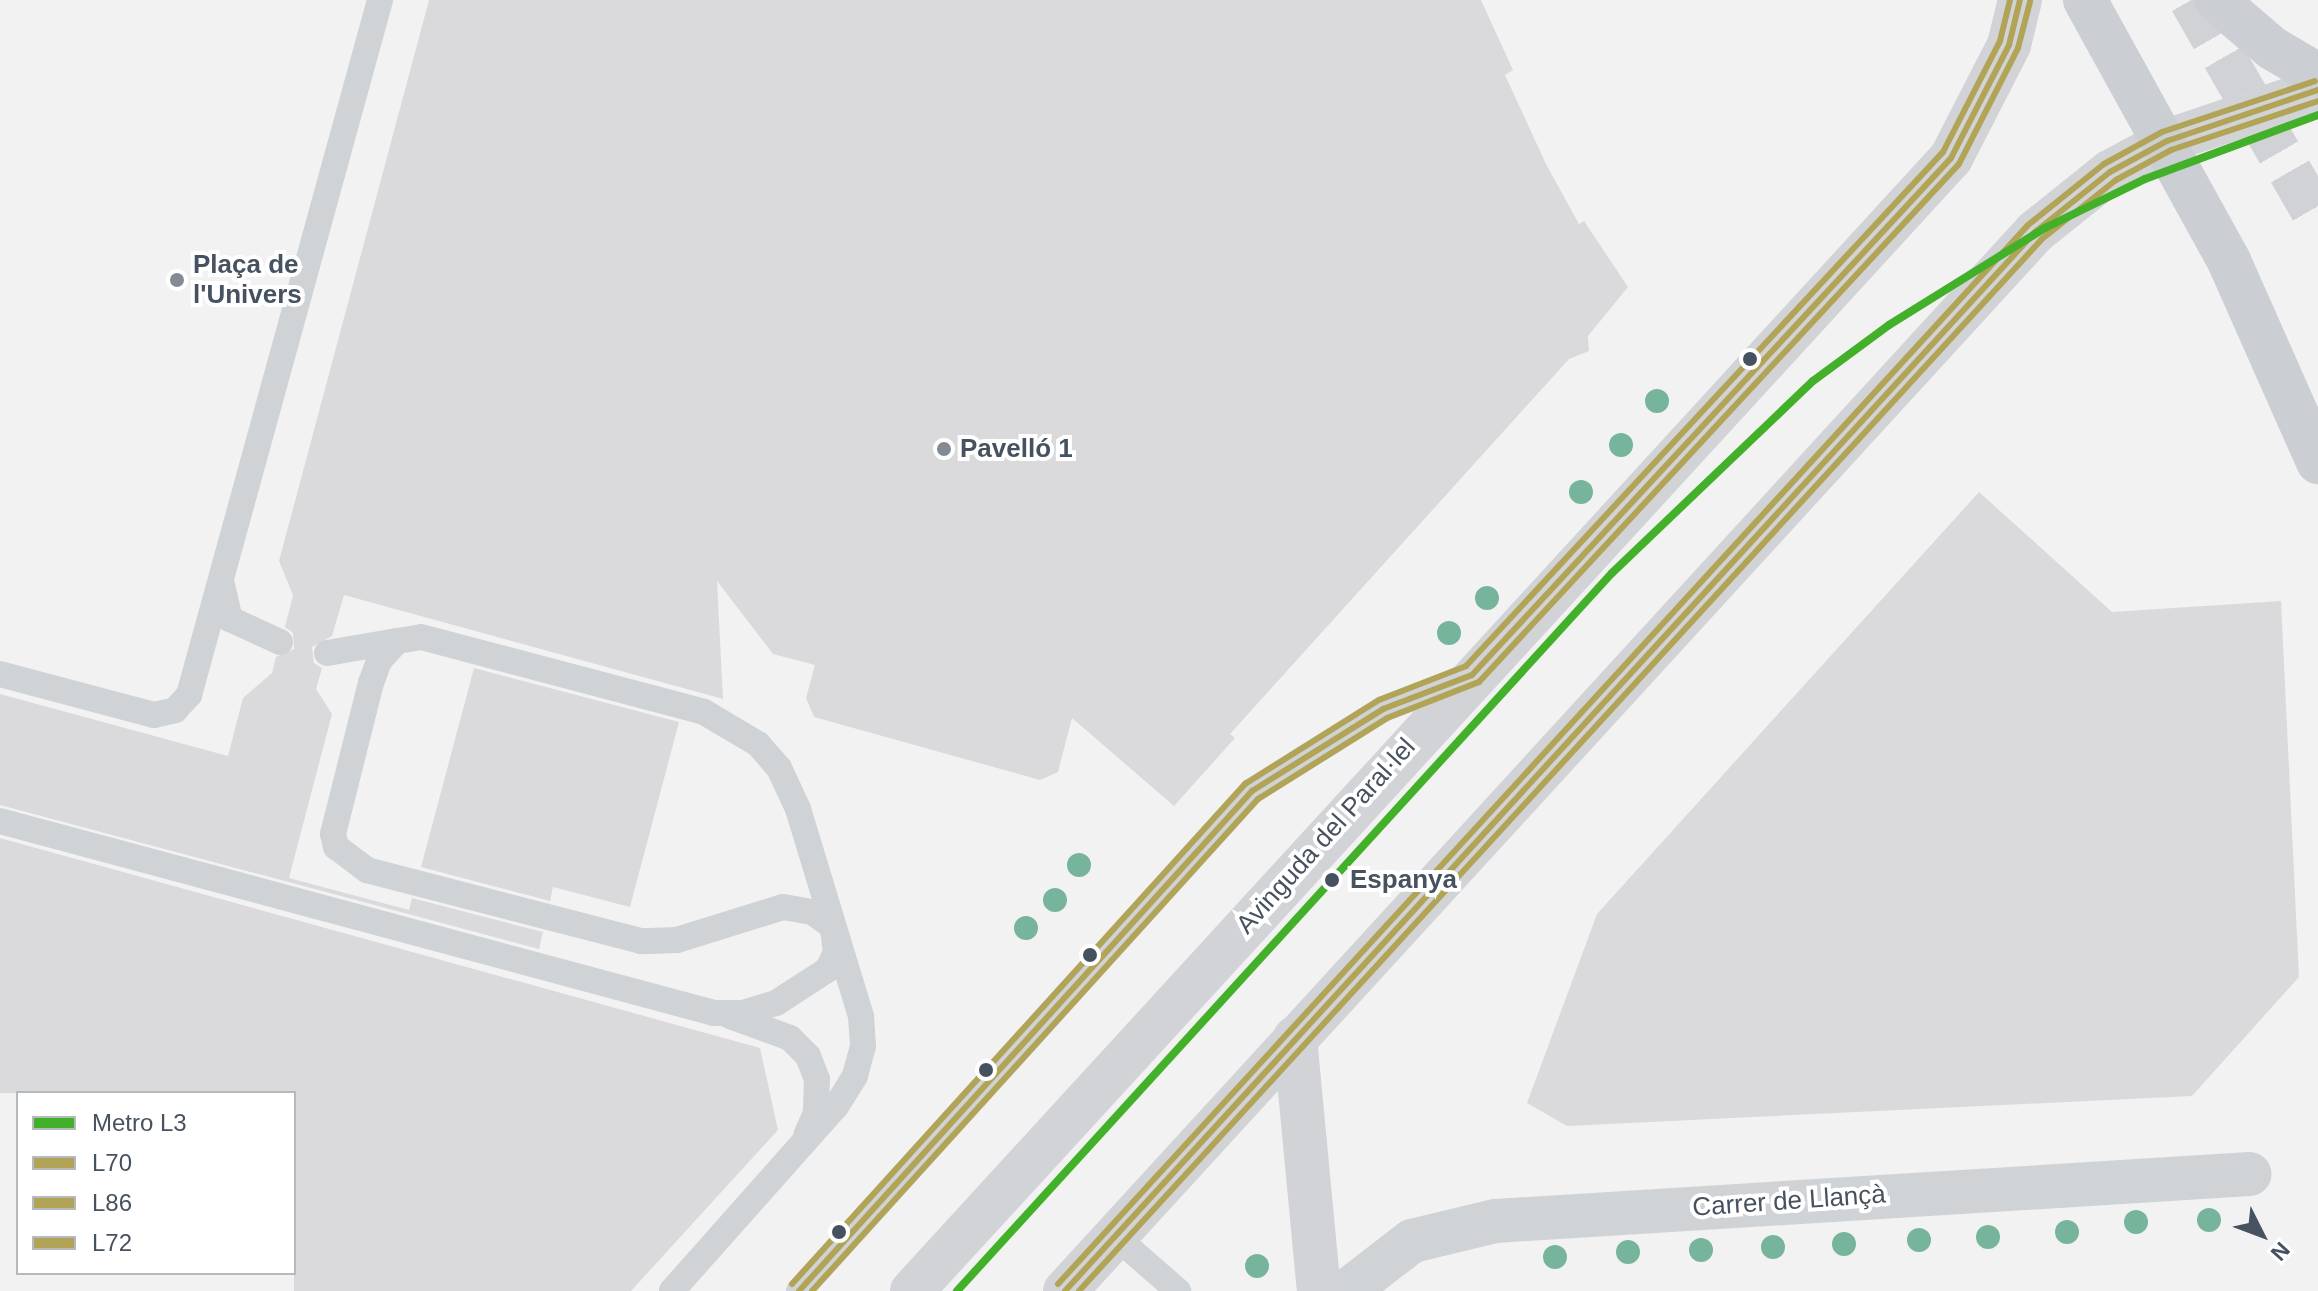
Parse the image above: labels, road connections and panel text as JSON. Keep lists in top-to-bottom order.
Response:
{
  "streets": {
    "main road": ["Avinguda del Paral·lel"],
    "street": ["Carrer de Llançà"]
  },
  "places": ["Plaça de l'Univers", "Pavelló 1", "Espanya"],
  "lines": [
    "transit line L70",
    "transit line L72",
    "transit line L86",
    "metro line L3"
  ],
  "legend": [
    "Metro L3",
    "L70",
    "L86",
    "L72"
  ],
  "north": "bottom right"
}
